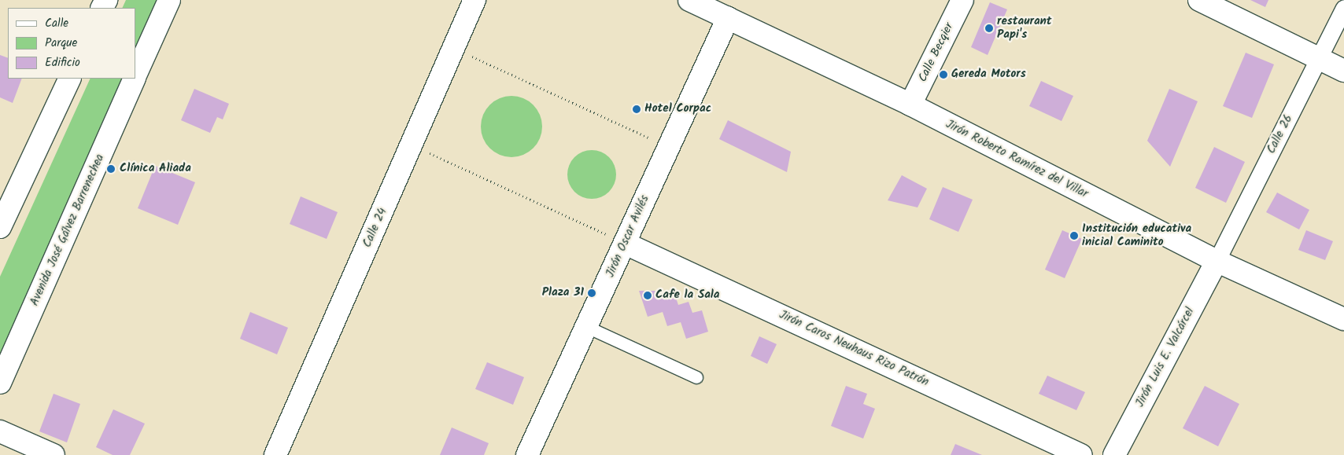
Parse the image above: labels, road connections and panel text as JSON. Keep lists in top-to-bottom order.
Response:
{
  "streets": {
    "street": [
      "Calle Becqier",
      "Calle 26",
      "Jirón Roberto Ramírez del Villar",
      "Calle 24",
      "Avenida José Gálvez Barrenechea",
      "Jirón Oscar Avilés",
      "Jirón Caros Neuhaus Rizo Patrón",
      "Jirón Luis E. Valcárcel"
    ]
  },
  "crossings": [
    ["Calle Becqier", "Jirón Roberto Ramírez del Villar"],
    ["Calle 26", "Jirón Roberto Ramírez del Villar"],
    ["Calle 26", "Jirón Luis E. Valcárcel"],
    ["Jirón Roberto Ramírez del Villar", "Jirón Oscar Avilés"],
    ["Jirón Roberto Ramírez del Villar", "Jirón Luis E. Valcárcel"],
    ["Jirón Oscar Avilés", "Jirón Caros Neuhaus Rizo Patrón"]
  ],
  "places": [
    "restaurant Papi's",
    "Gereda Motors",
    "Hotel Corpac",
    "Clínica Aliada",
    "Institución educativa inicial Caminito",
    "Plaza 31",
    "Cafe la Sala"
  ],
  "legend": ["Calle", "Parque", "Edificio"]
}
